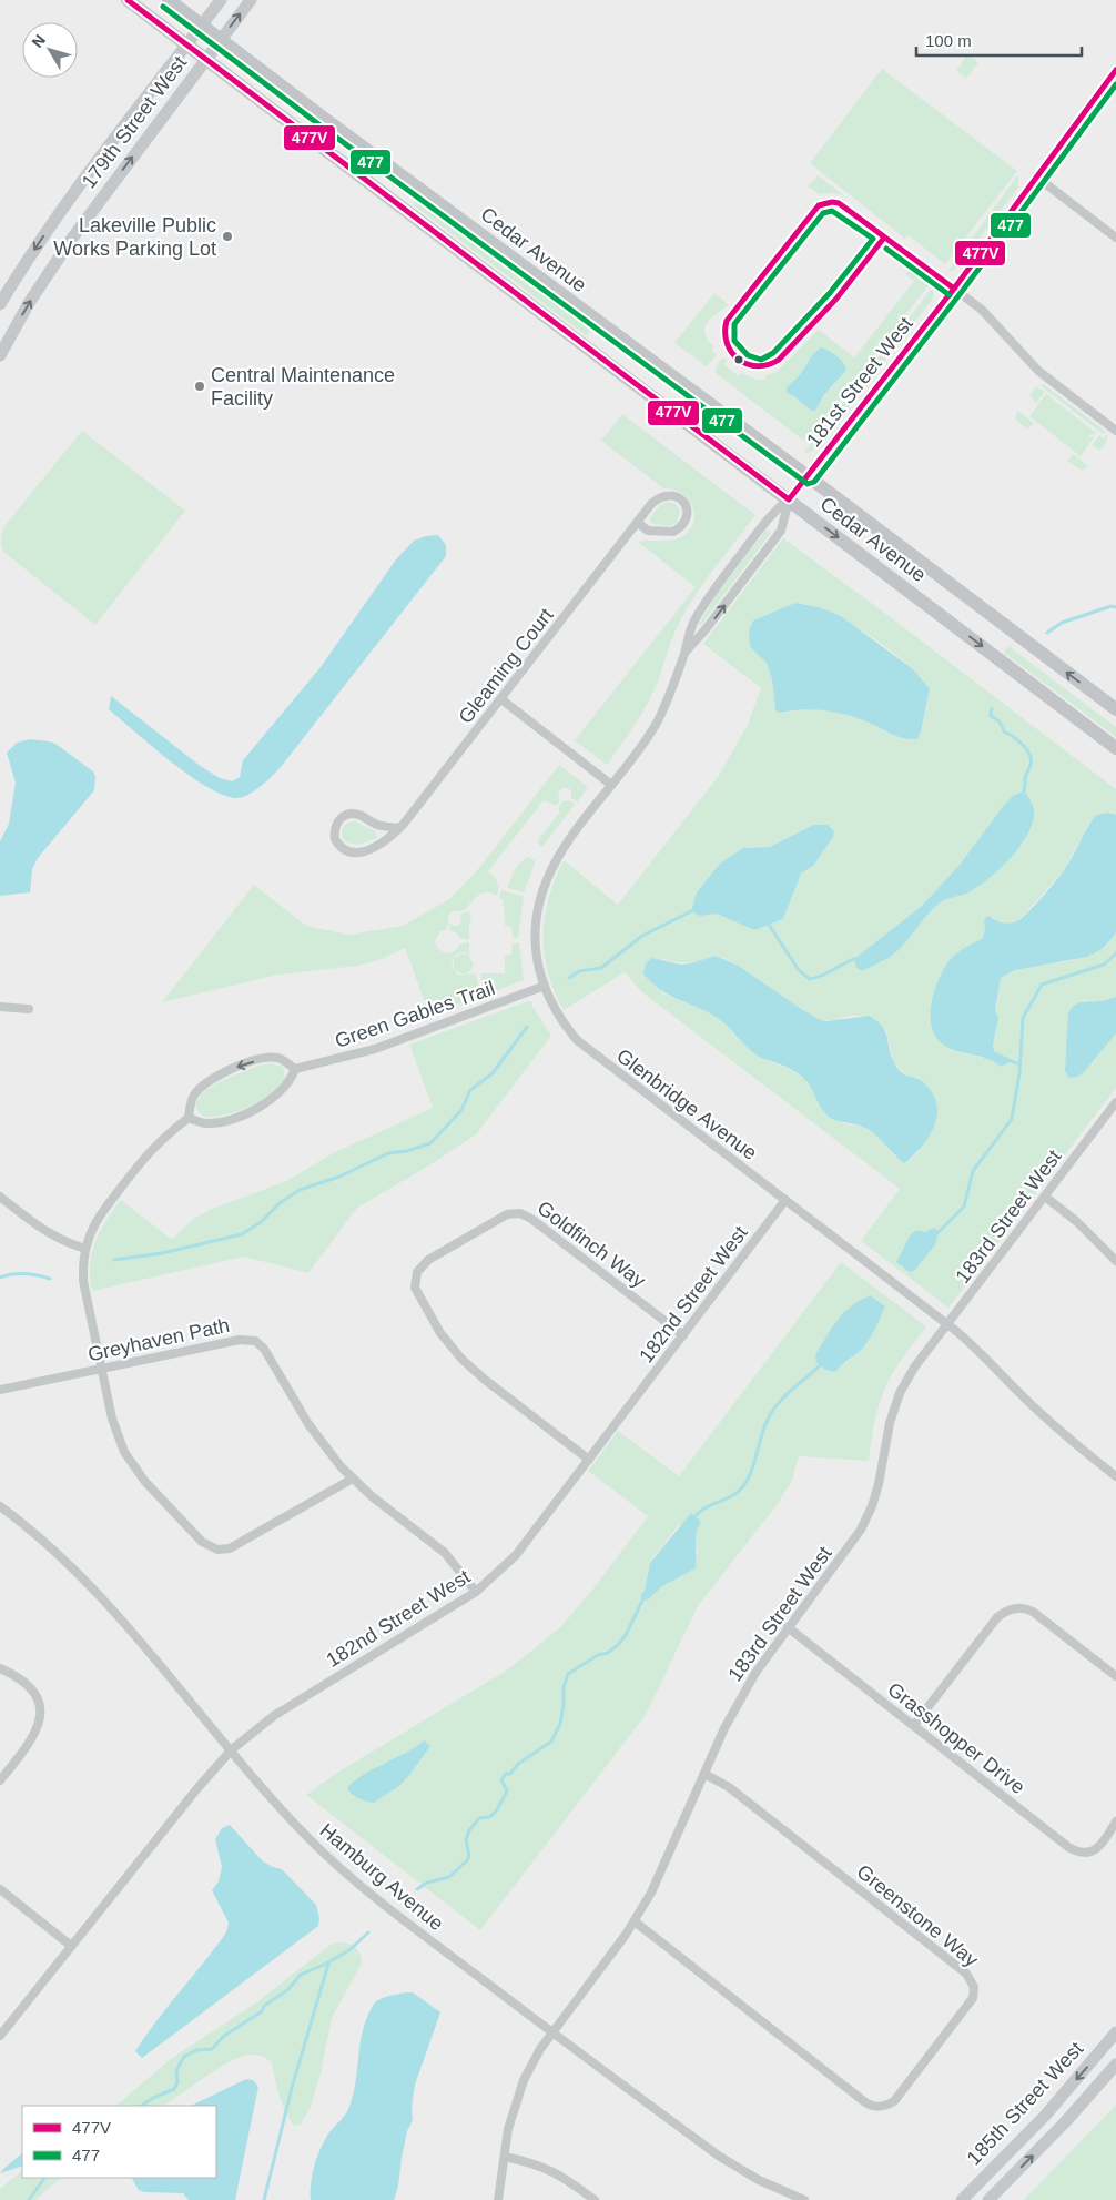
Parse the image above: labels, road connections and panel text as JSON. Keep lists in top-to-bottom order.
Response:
{
  "streets": {
    "main road": ["179th Street West", "Cedar Avenue", "185th Street West"],
    "street": [
      "181st Street West",
      "Gleaming Court",
      "Green Gables Trail",
      "Glenbridge Avenue",
      "183rd Street West",
      "Goldfinch Way",
      "182nd Street West",
      "Greyhaven Path",
      "Grasshopper Drive",
      "Hamburg Avenue",
      "Greenstone Way"
    ]
  },
  "crossings": [
    ["179th Street West", "Cedar Avenue"],
    ["Cedar Avenue", "181st Street West"],
    ["Cedar Avenue", "Glenbridge Avenue"],
    ["181st Street West", "Glenbridge Avenue"],
    ["Green Gables Trail", "Glenbridge Avenue"],
    ["Glenbridge Avenue", "183rd Street West"],
    ["Glenbridge Avenue", "182nd Street West"],
    ["183rd Street West", "Grasshopper Drive"],
    ["183rd Street West", "Hamburg Avenue"],
    ["183rd Street West", "Greenstone Way"],
    ["Goldfinch Way", "182nd Street West"],
    ["182nd Street West", "Greyhaven Path"],
    ["182nd Street West", "Hamburg Avenue"]
  ],
  "places": ["Lakeville Public Works Parking Lot", "Central Maintenance Facility"],
  "lines": ["transit line 477V", "transit line 477"],
  "legend": ["477V", "477"],
  "scale_bar": "100 m",
  "north": "top left"
}
